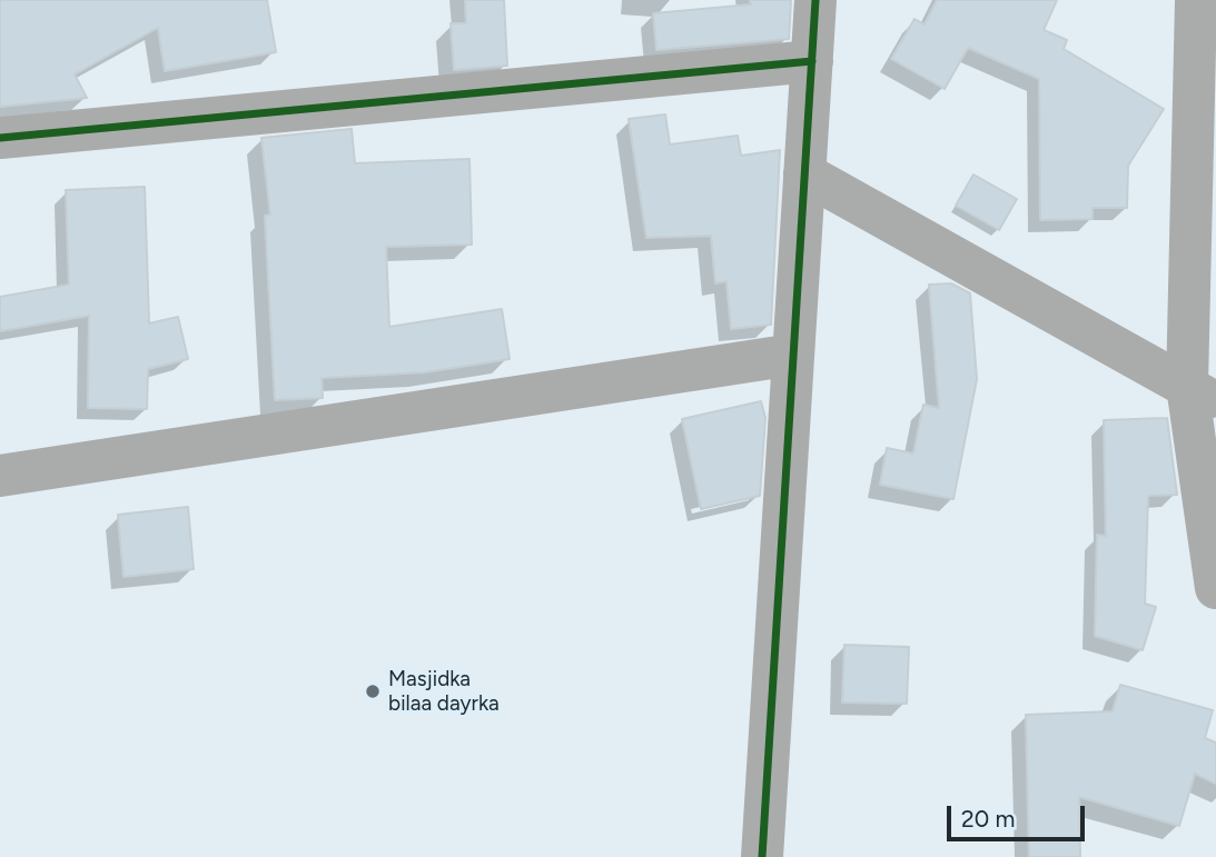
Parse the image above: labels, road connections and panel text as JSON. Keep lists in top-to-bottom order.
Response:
{
  "places": ["Masjidka bilaa dayrka"],
  "scale_bar": "20 m"
}
